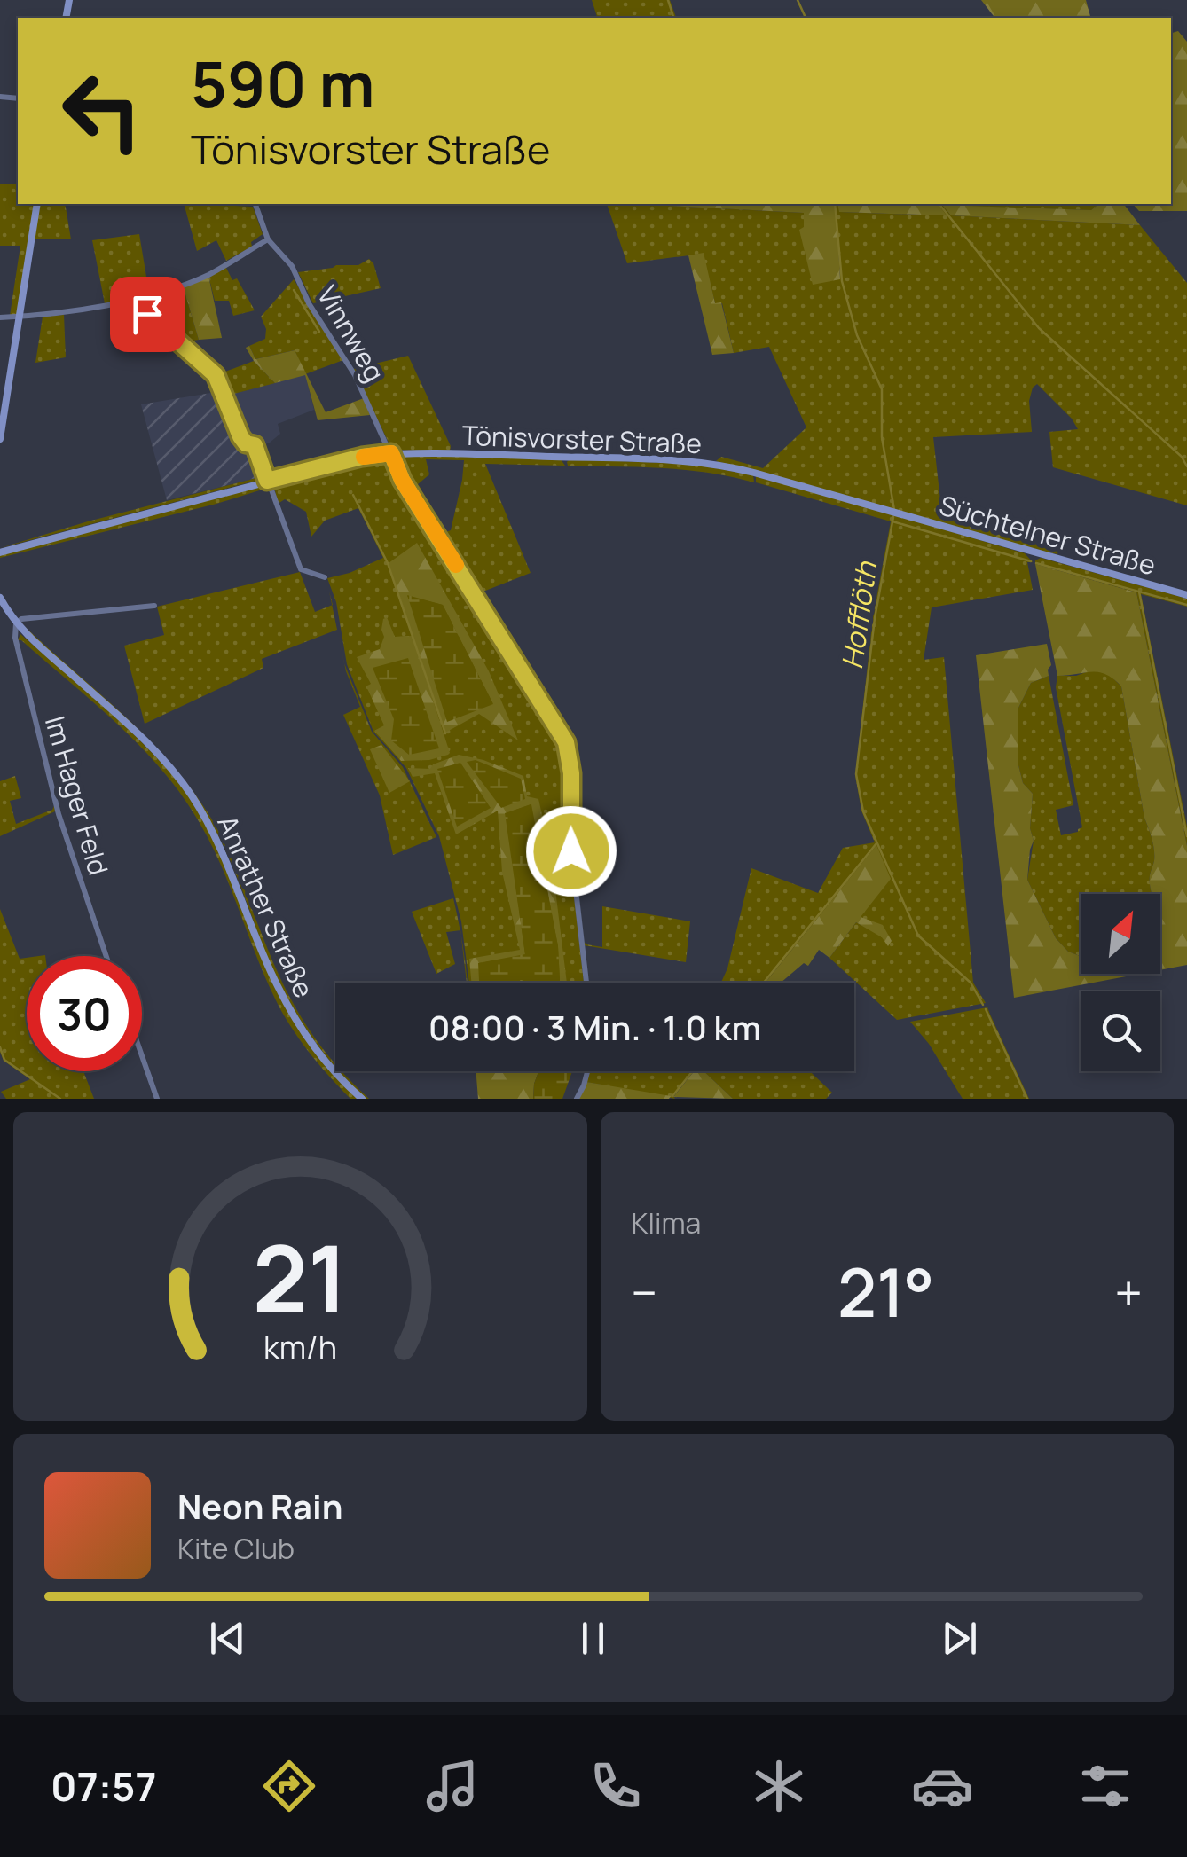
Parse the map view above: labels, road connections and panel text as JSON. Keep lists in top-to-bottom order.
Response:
{
  "streets": {
    "main road": ["Tönisvorster Straße", "Süchtelner Straße", "Anrather Straße"],
    "street": ["Vinnweg", "Im Hager Feld"]
  },
  "crossings": [
    ["Vinnweg", "Tönisvorster Straße"],
    ["Tönisvorster Straße", "Süchtelner Straße"],
    ["Im Hager Feld", "Anrather Straße"]
  ],
  "water": ["Hofflöth"],
  "north": "top right",
  "page": {
    "turn": ["590 m", "Tönisvorster Straße"],
    "limit": "30",
    "trip": "08:00 · 3 Min. · 1.0 km",
    "tile": "Klima",
    "heat": ["−", "21°", "+"],
    "song": ["Neon Rain", "Kite Club"],
    "tabs": "07:57",
    "gauge": ["21", "km/h"]
  }
}
